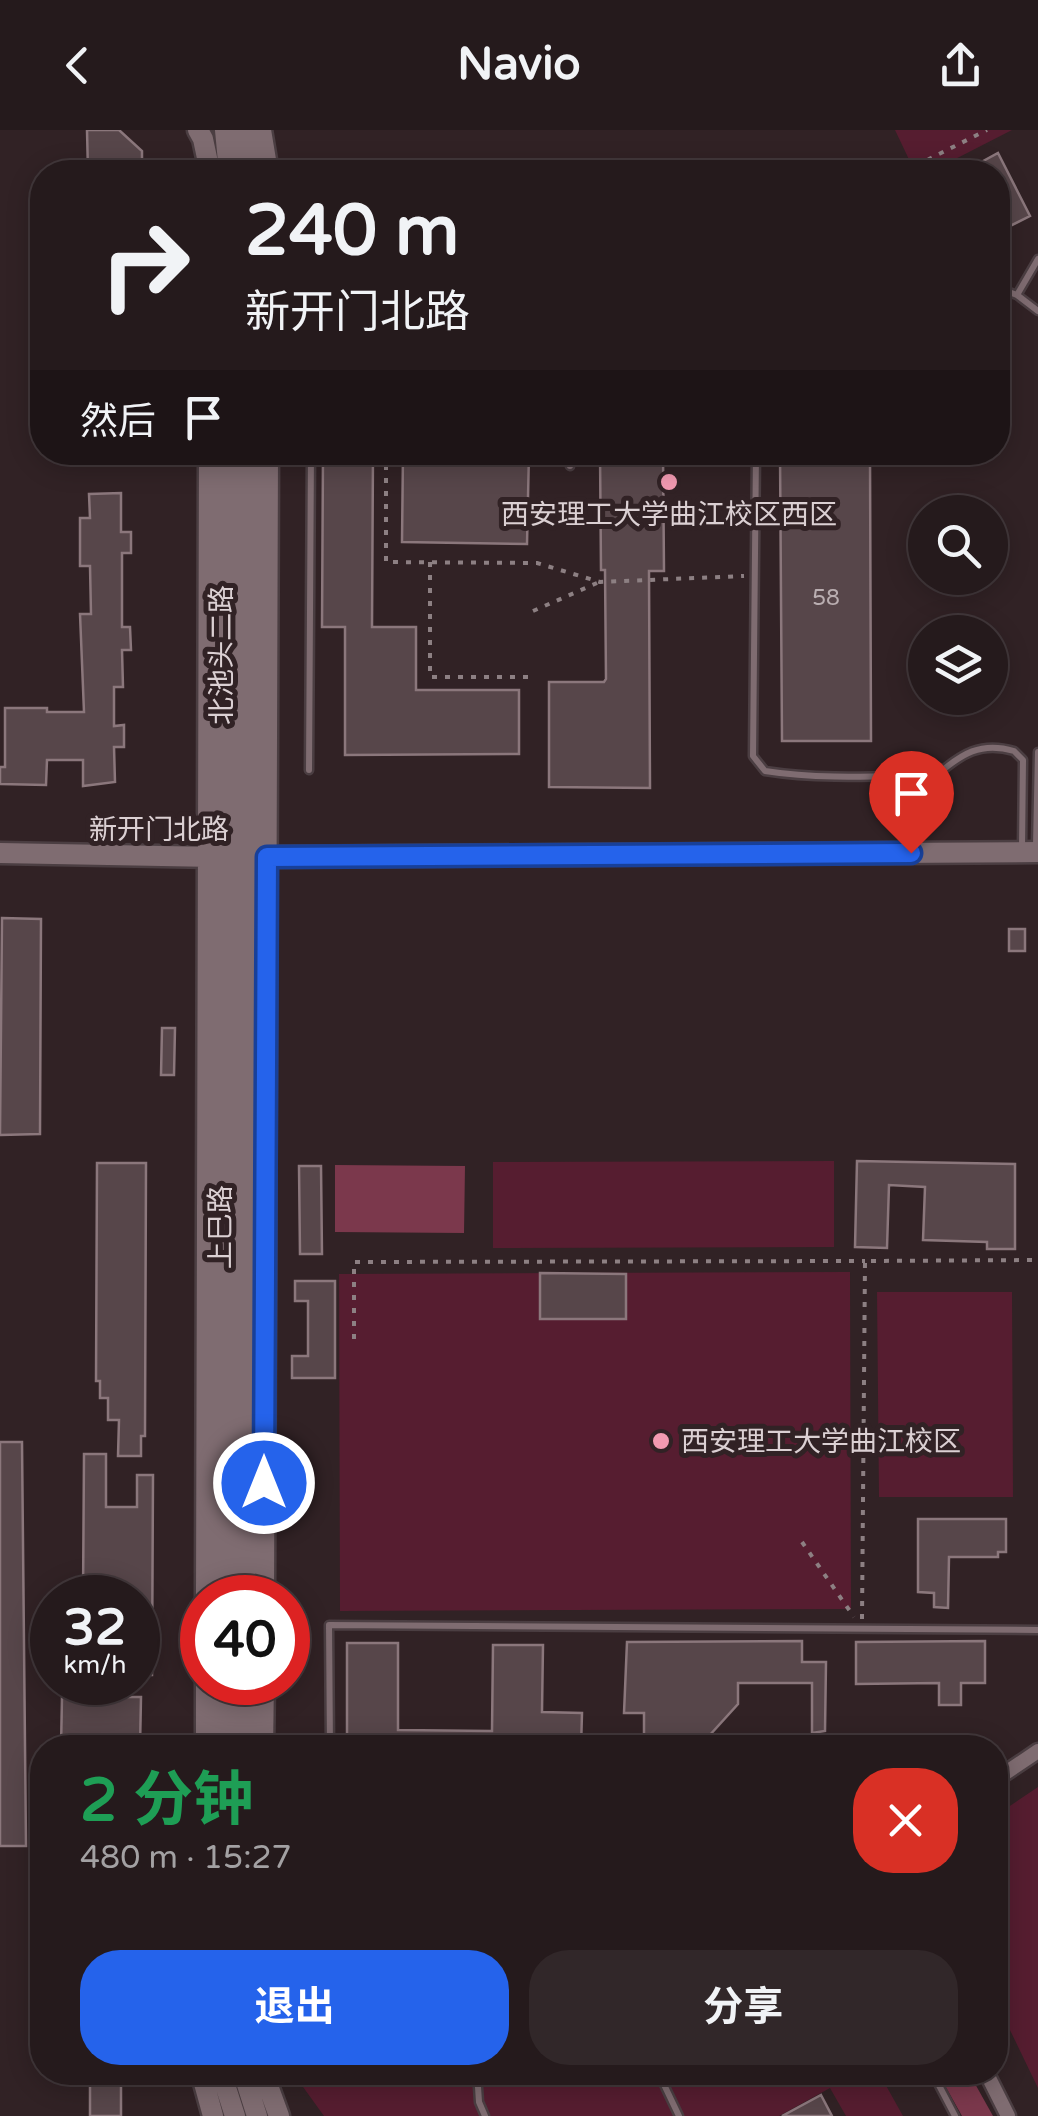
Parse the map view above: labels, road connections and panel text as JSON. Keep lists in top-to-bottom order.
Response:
{
  "streets": {
    "street": ["北池头二路", "新开门北路", "上巳路"]
  },
  "crossings": [
    ["北池头二路", "新开门北路"],
    ["北池头二路", "上巳路"],
    ["新开门北路", "上巳路"]
  ],
  "places": ["西安理工大学曲江校区西区", "西安理工大学曲江校区"],
  "house_numbers": ["58"],
  "page": {
    "header": "Navio",
    "turn": ["240 m", "新开门北路"],
    "then": "然后",
    "speed": "32 km/h",
    "limit": "40",
    "heading": ["2 分钟", "480 m · 15:27"],
    "buttons": ["退出", "分享"]
  }
}
